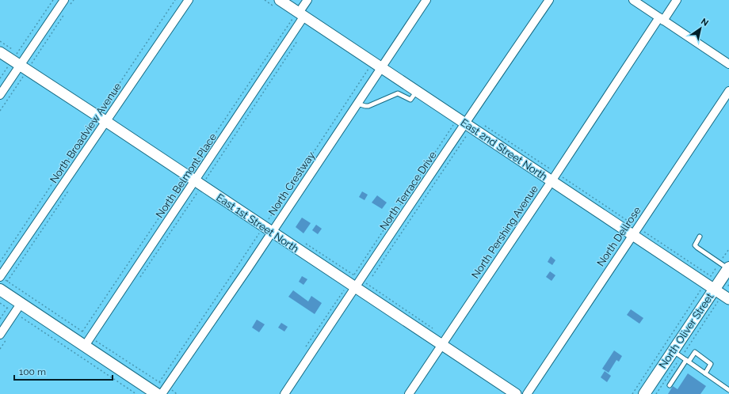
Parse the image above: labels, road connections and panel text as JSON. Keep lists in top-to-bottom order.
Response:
{
  "streets": {
    "main road": ["North Oliver Street"],
    "street": [
      "North Broadview Avenue",
      "East 2nd Street North",
      "North Belmont Place",
      "North Crestway",
      "North Terrace Drive",
      "East 1st Street North",
      "North Pershing Avenue",
      "North Dellrose"
    ]
  },
  "crossings": [
    ["North Broadview Avenue", "East 1st Street North"],
    ["East 2nd Street North", "North Belmont Place"],
    ["East 2nd Street North", "North Crestway"],
    ["East 2nd Street North", "North Terrace Drive"],
    ["East 2nd Street North", "North Pershing Avenue"],
    ["East 2nd Street North", "North Dellrose"],
    ["East 2nd Street North", "North Oliver Street"],
    ["North Belmont Place", "East 1st Street North"],
    ["North Crestway", "East 1st Street North"],
    ["North Terrace Drive", "East 1st Street North"],
    ["East 1st Street North", "North Pershing Avenue"]
  ],
  "scale_bar": "100 m",
  "north": "top right"
}
